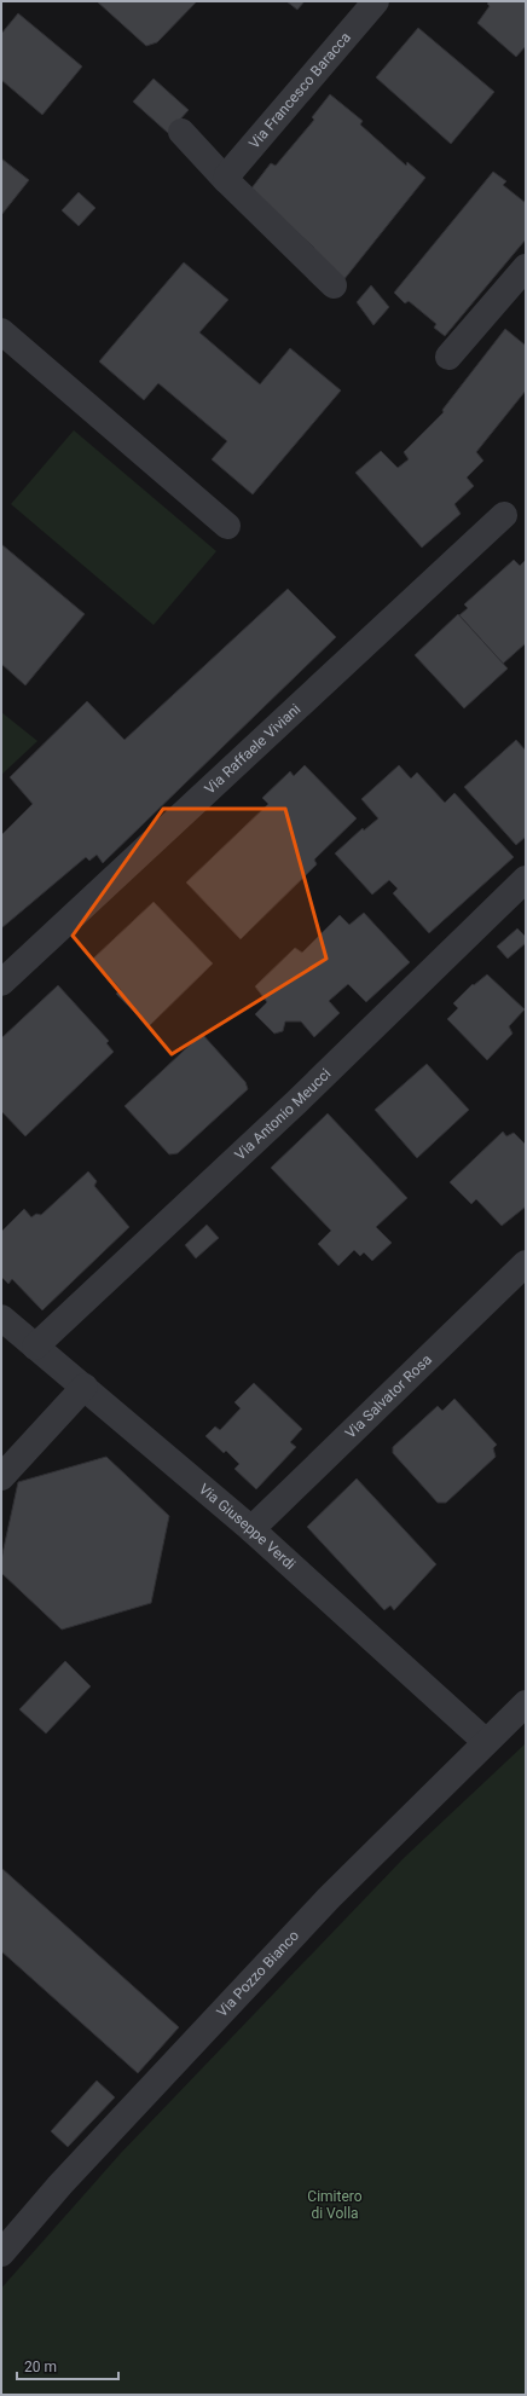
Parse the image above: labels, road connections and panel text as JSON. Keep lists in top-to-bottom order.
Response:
{
  "streets": {
    "street": [
      "Via Francesco Baracca",
      "Via Raffaele Viviani",
      "Via Antonio Meucci",
      "Via Salvator Rosa",
      "Via Giuseppe Verdi",
      "Via Pozzo Bianco"
    ]
  },
  "crossings": [
    ["Via Antonio Meucci", "Via Giuseppe Verdi"],
    ["Via Salvator Rosa", "Via Giuseppe Verdi"],
    ["Via Giuseppe Verdi", "Via Pozzo Bianco"]
  ],
  "parks": ["Cimitero di Volla"],
  "scale_bar": "20 m"
}
